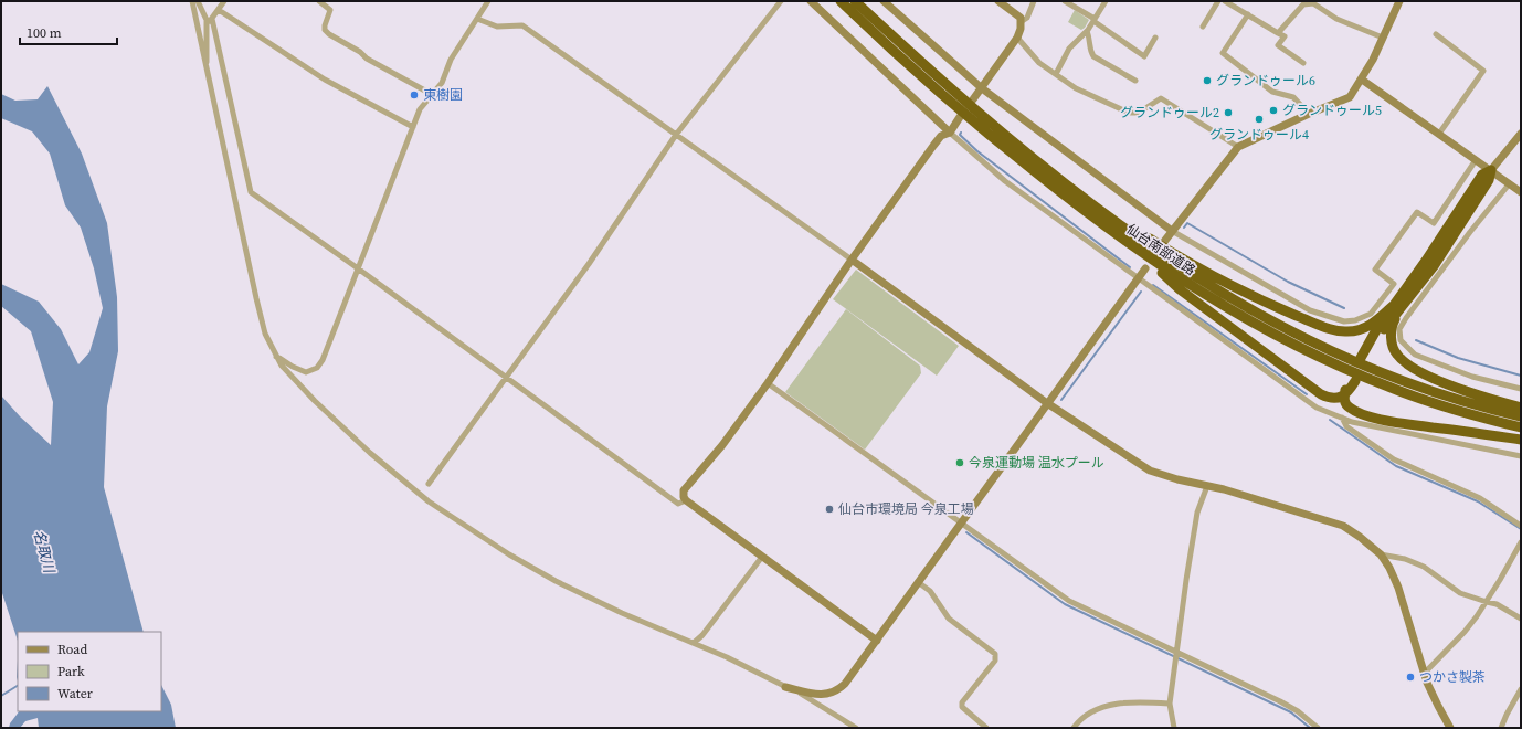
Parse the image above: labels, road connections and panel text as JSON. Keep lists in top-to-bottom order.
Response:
{
  "streets": {
    "highway": ["仙台南部道路"]
  },
  "water": ["名取川"],
  "places": [
    "グランドゥール6",
    "東樹園",
    "グランドゥール5",
    "グランドゥール2",
    "グランドゥール4",
    "今泉運動場 温水プール",
    "仙台市環境局 今泉工場",
    "つかさ製茶"
  ],
  "legend": ["Road", "Park", "Water"],
  "scale_bar": "100 m"
}
